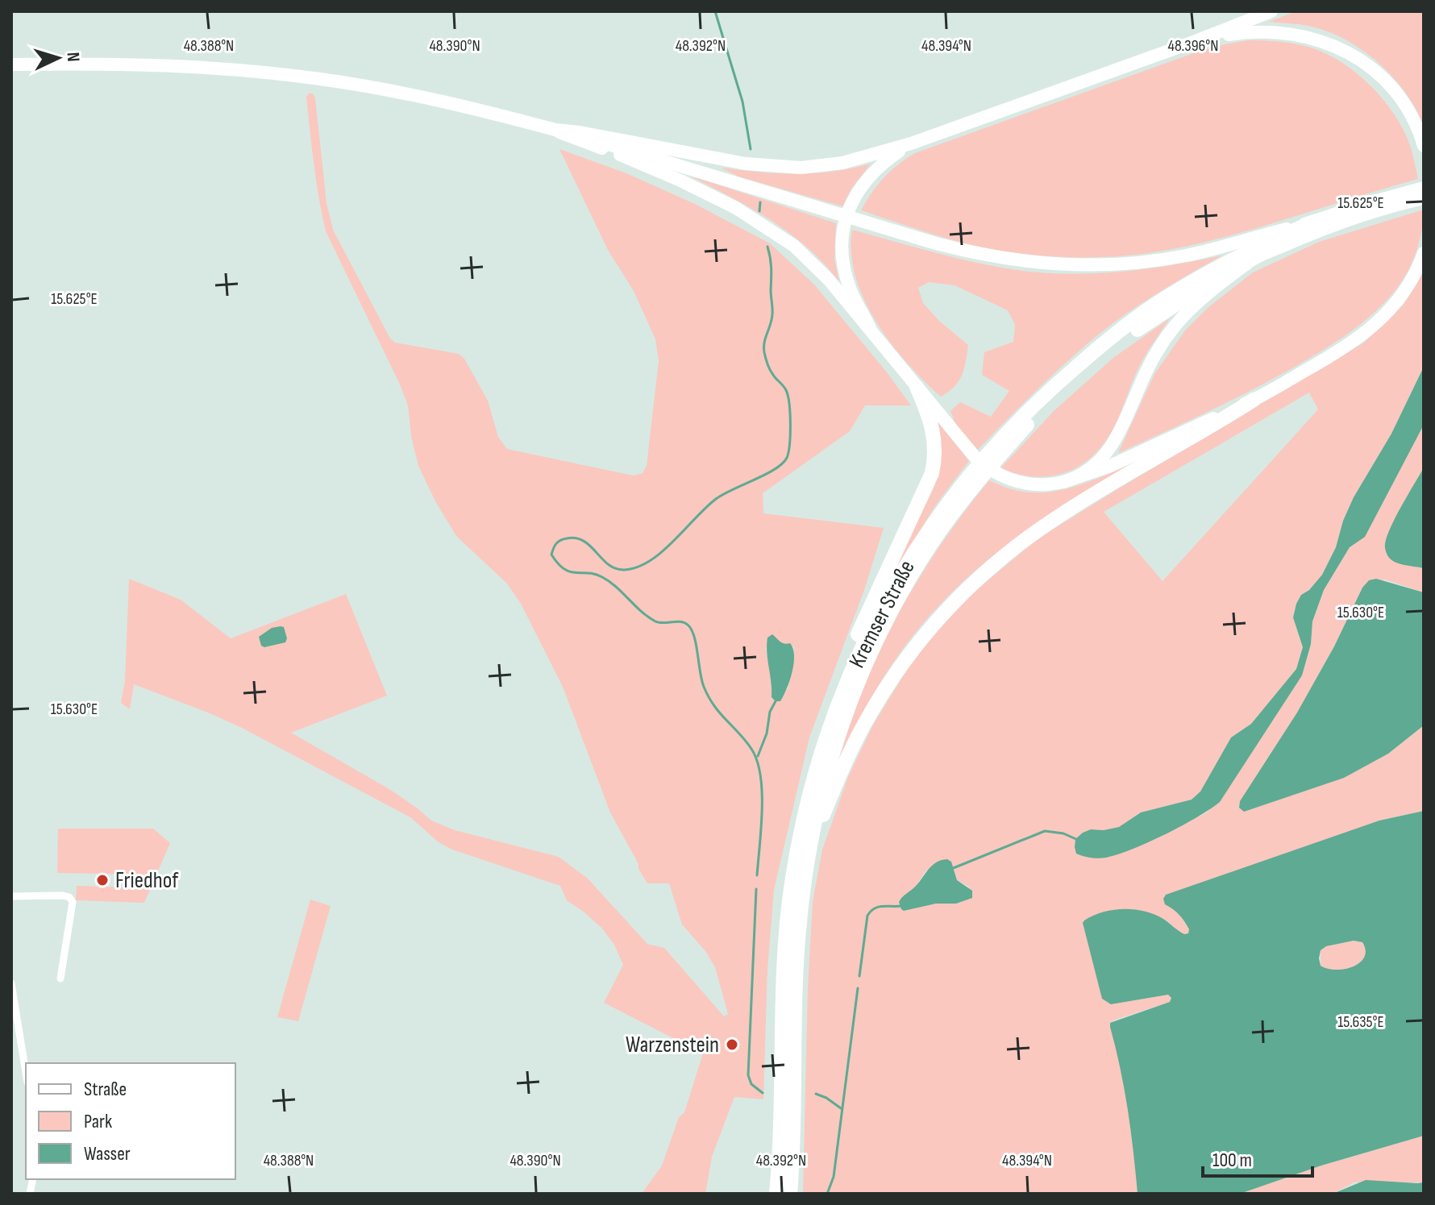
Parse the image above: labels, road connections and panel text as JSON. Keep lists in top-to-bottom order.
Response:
{
  "streets": {
    "highway": ["Kremser Straße"]
  },
  "places": ["Friedhof", "Warzenstein"],
  "legend": ["Straße", "Park", "Wasser"],
  "scale_bar": "100 m",
  "north": "right",
  "coordinates": [
    "48.388°N",
    "48.390°N",
    "48.392°N",
    "48.394°N",
    "48.396°N",
    "15.625°E",
    "15.630°E",
    "15.635°E"
  ]
}
